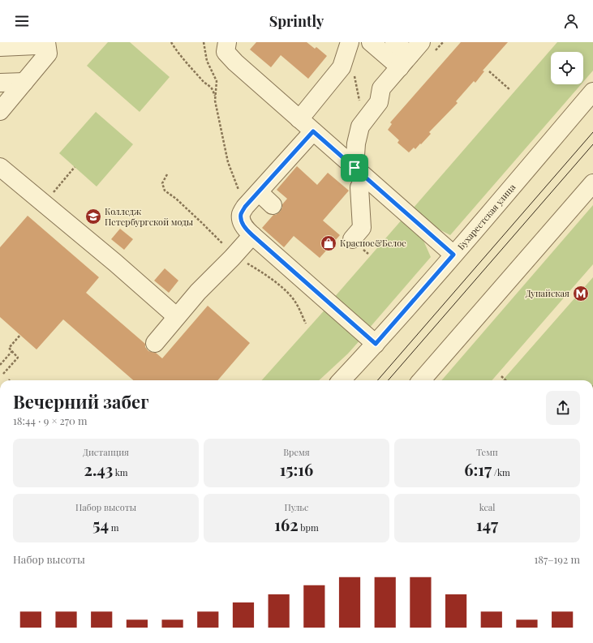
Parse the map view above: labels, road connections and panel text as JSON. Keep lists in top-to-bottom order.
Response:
{
  "streets": {
    "street": ["Бухарестская улица"]
  },
  "places": {
    "school or university": ["Колледж Петербургской моды"],
    "shop": ["Красное&Белое"],
    "metro station": ["Дунайская"]
  },
  "page": {
    "header": "Sprintly",
    "heading": ["Вечерний забег", "18:44 · 9 × 270 m"],
    "stats": [
      ["Дистанция", "2.43 km"],
      ["Время", "15:16"],
      ["Темп", "6:17 /km"],
      ["Набор высоты", "54 m"],
      ["Пульс", "162 bpm"],
      ["kcal", "147"]
    ],
    "chart": ["Набор высоты", "187–192 m"]
  }
}
